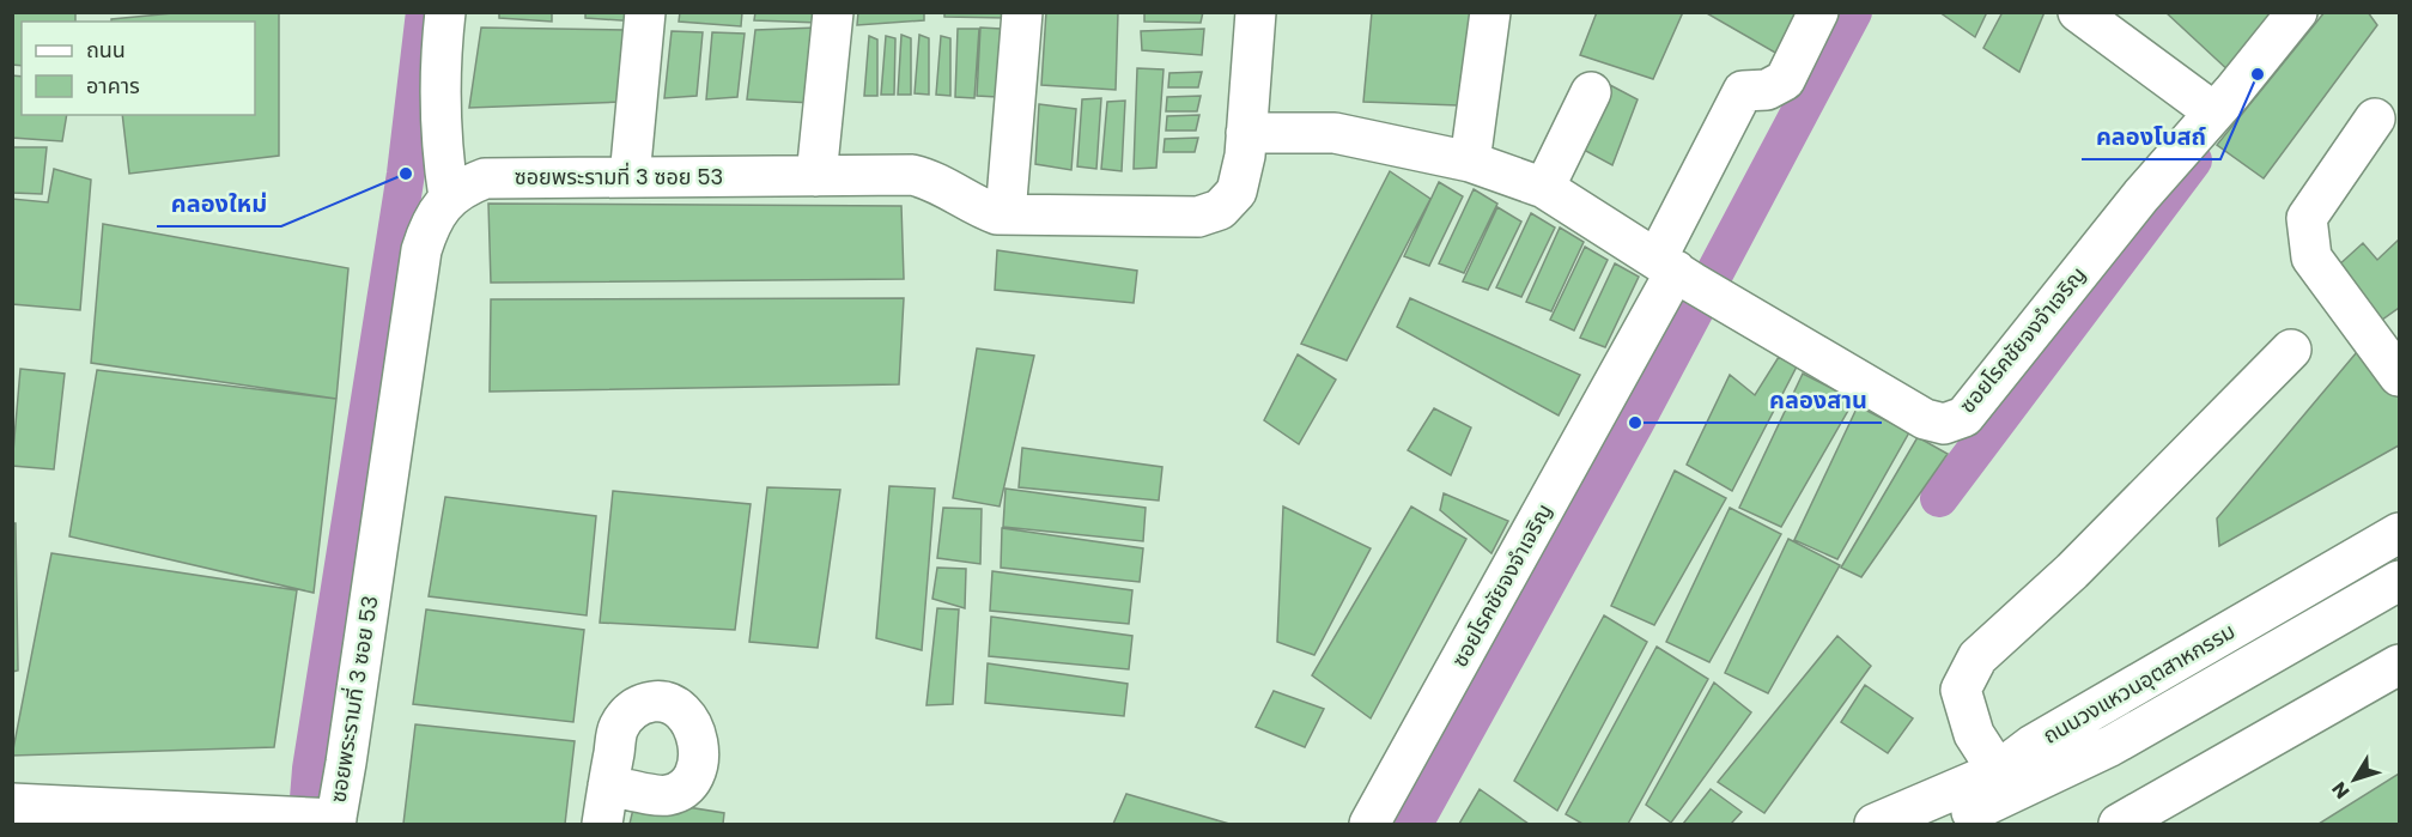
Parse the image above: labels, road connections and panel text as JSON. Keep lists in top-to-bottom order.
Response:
{
  "streets": {
    "street": ["ซอยพระรามที่ 3 ซอย 53", "ซอยโรคชัยจงจำเจริญ", "ถนนวงแหวนอุตสาหกรรม"]
  },
  "crossings": [
    ["ซอยพระรามที่ 3 ซอย 53", "ซอยโรคชัยจงจำเจริญ"]
  ],
  "places": ["คลองโบสถ์", "คลองใหม่", "คลองสาน"],
  "legend": ["ถนน", "อาคาร"],
  "north": "bottom left"
}
